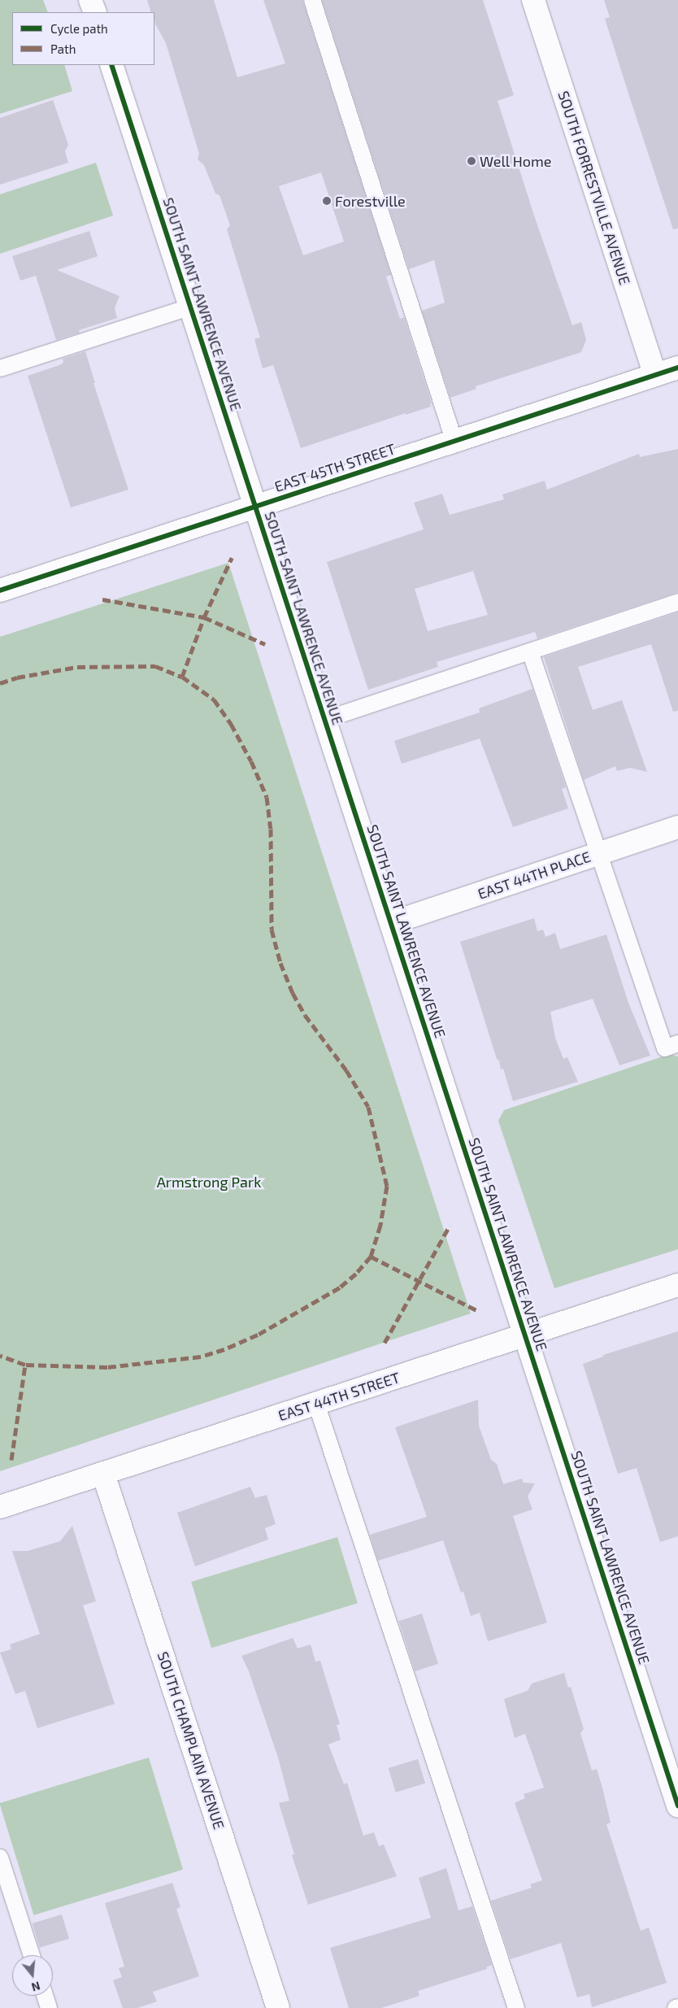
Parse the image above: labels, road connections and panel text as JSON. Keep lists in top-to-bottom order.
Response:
{
  "streets": {
    "street": [
      "SOUTH FORRESTVILLE AVENUE",
      "SOUTH SAINT LAWRENCE AVENUE",
      "EAST 45TH STREET",
      "EAST 44TH PLACE",
      "EAST 44TH STREET",
      "SOUTH CHAMPLAIN AVENUE"
    ]
  },
  "crossings": [
    ["SOUTH FORRESTVILLE AVENUE", "EAST 45TH STREET"],
    ["SOUTH SAINT LAWRENCE AVENUE", "EAST 45TH STREET"],
    ["SOUTH SAINT LAWRENCE AVENUE", "EAST 44TH PLACE"],
    ["SOUTH SAINT LAWRENCE AVENUE", "EAST 44TH STREET"],
    ["EAST 44TH STREET", "SOUTH CHAMPLAIN AVENUE"]
  ],
  "parks": ["Armstrong Park"],
  "places": ["Well Home", "Forestville"],
  "legend": ["Cycle path", "Path"],
  "north": "bottom"
}
